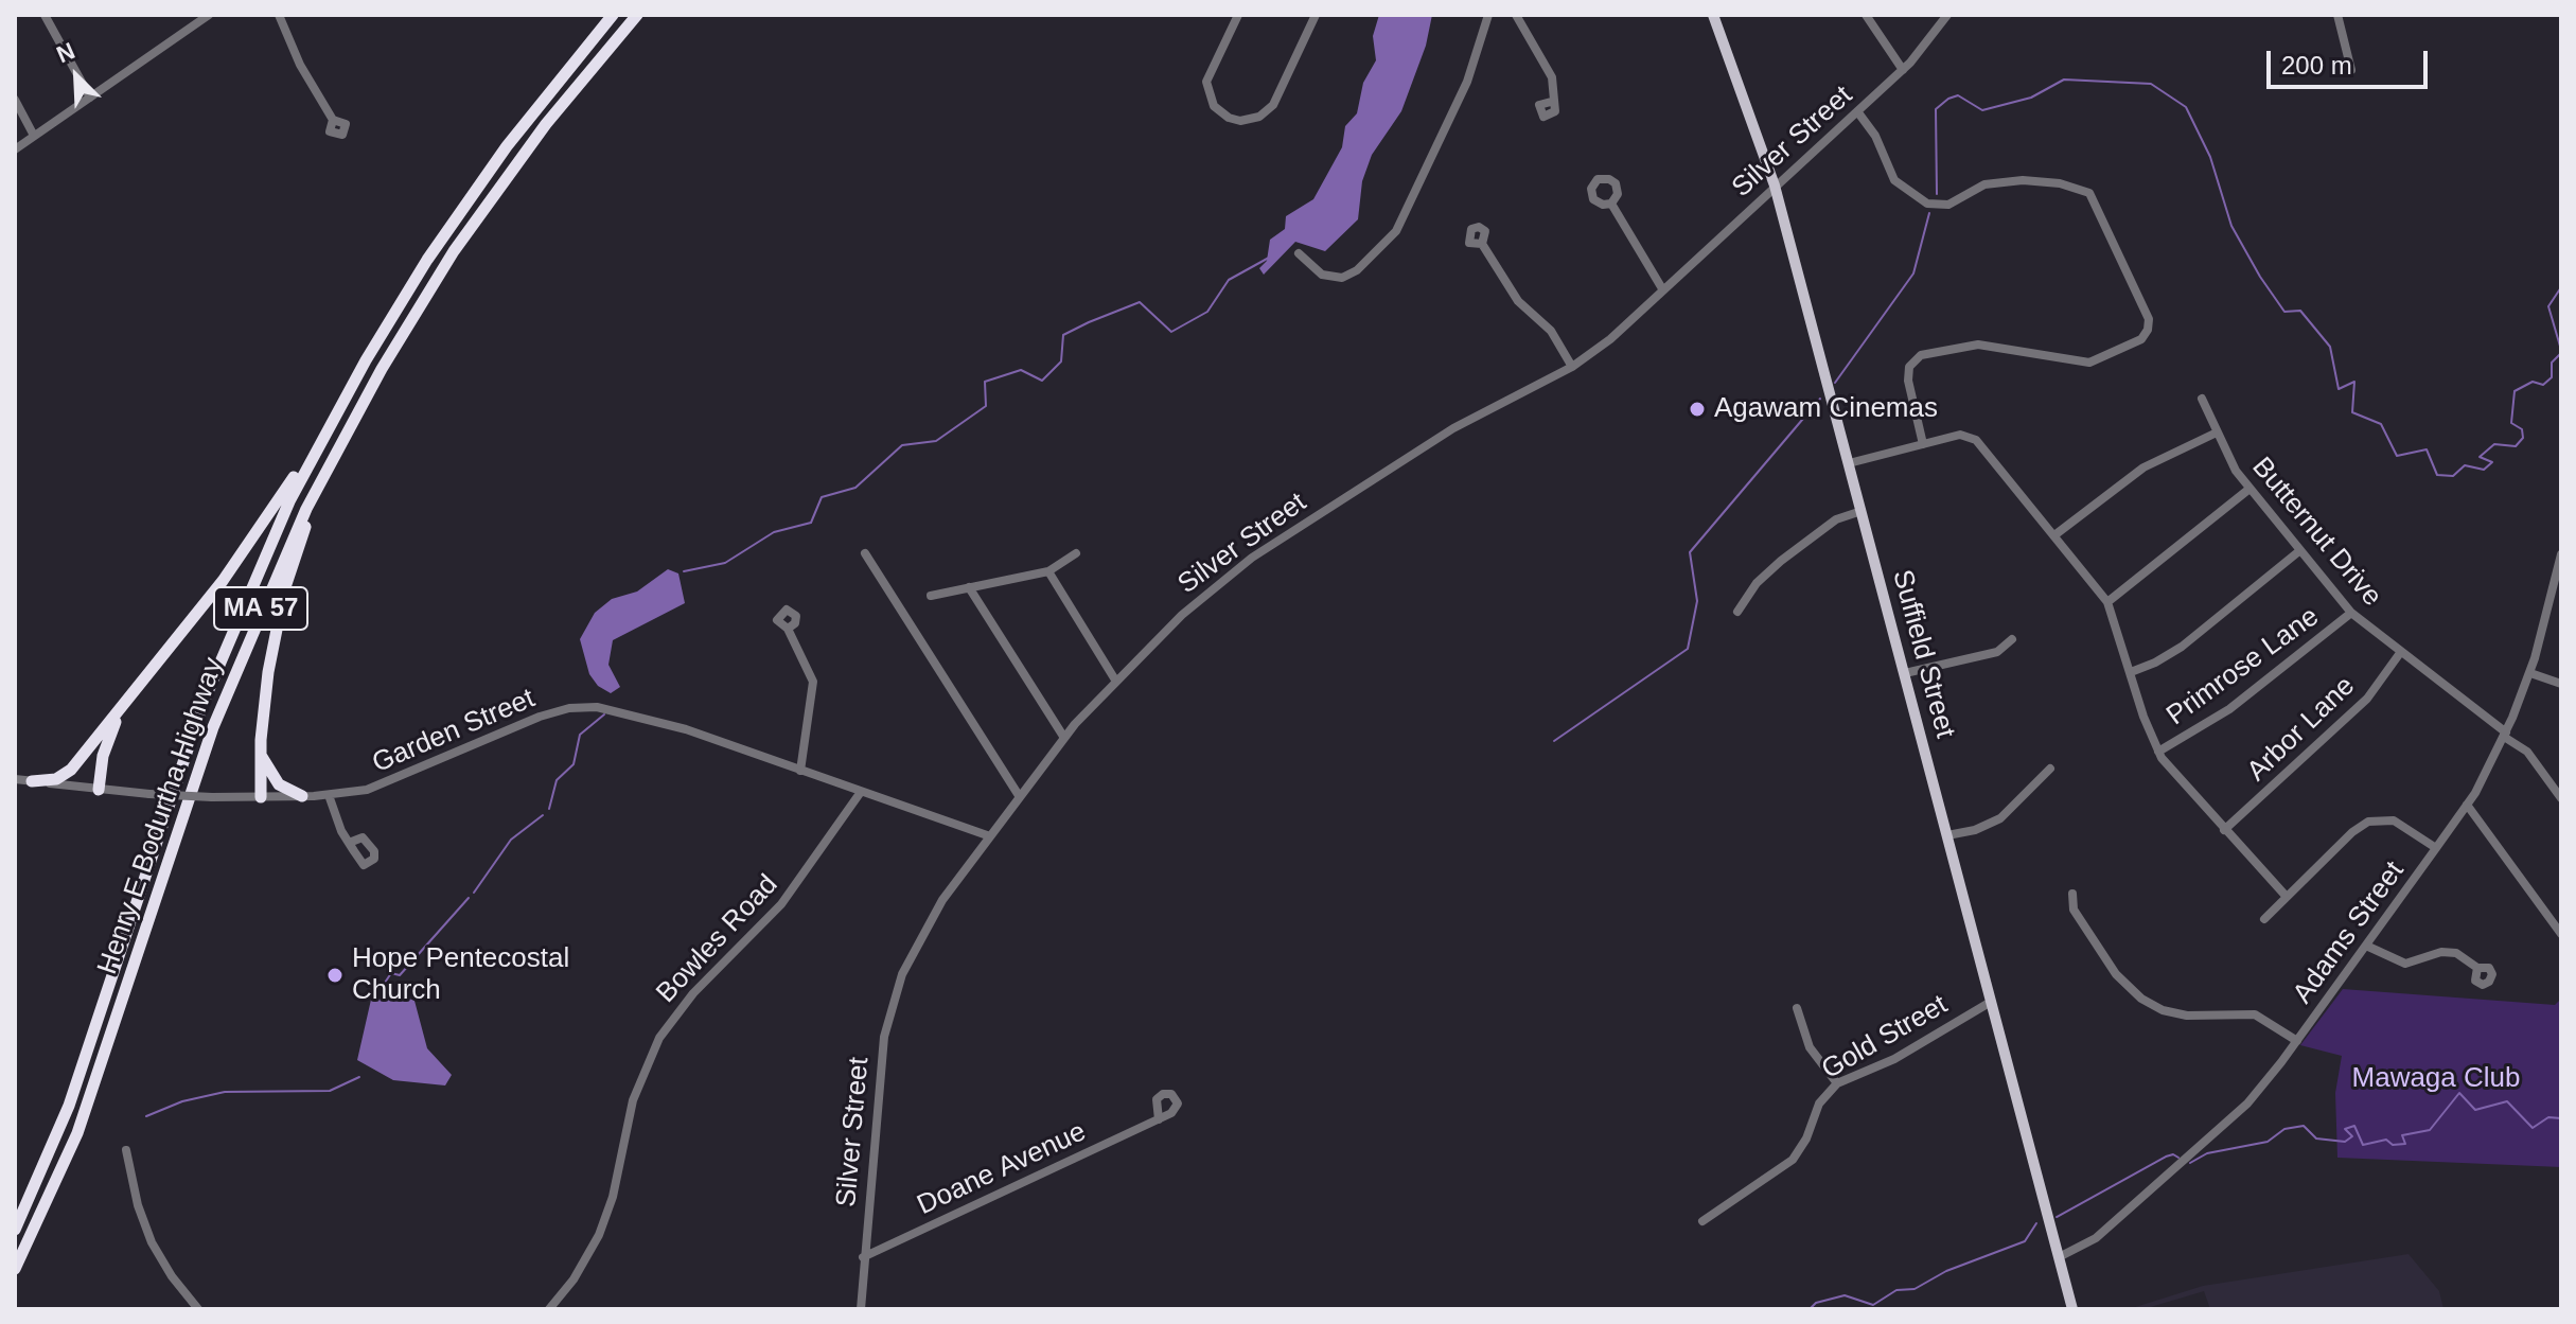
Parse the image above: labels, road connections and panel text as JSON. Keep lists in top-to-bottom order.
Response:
{
  "streets": {
    "highway": ["MA 57", "Henry E Bodurtha Highway"],
    "main road": ["Suffield Street"],
    "street": [
      "Silver Street",
      "Butternut Drive",
      "Primrose Lane",
      "Arbor Lane",
      "Garden Street",
      "Adams Street",
      "Bowles Road",
      "Gold Street",
      "Doane Avenue"
    ]
  },
  "crossings": [
    ["Silver Street", "Suffield Street"],
    ["Silver Street", "Garden Street"],
    ["Silver Street", "Doane Avenue"],
    ["Butternut Drive", "Primrose Lane"],
    ["Butternut Drive", "Arbor Lane"],
    ["Butternut Drive", "Adams Street"],
    ["Suffield Street", "Adams Street"],
    ["Suffield Street", "Gold Street"],
    ["Garden Street", "Bowles Road"]
  ],
  "parks": ["Mawaga Club"],
  "places": ["Agawam Cinemas", "Hope Pentecostal Church"],
  "scale_bar": "200 m",
  "north": "top left"
}
